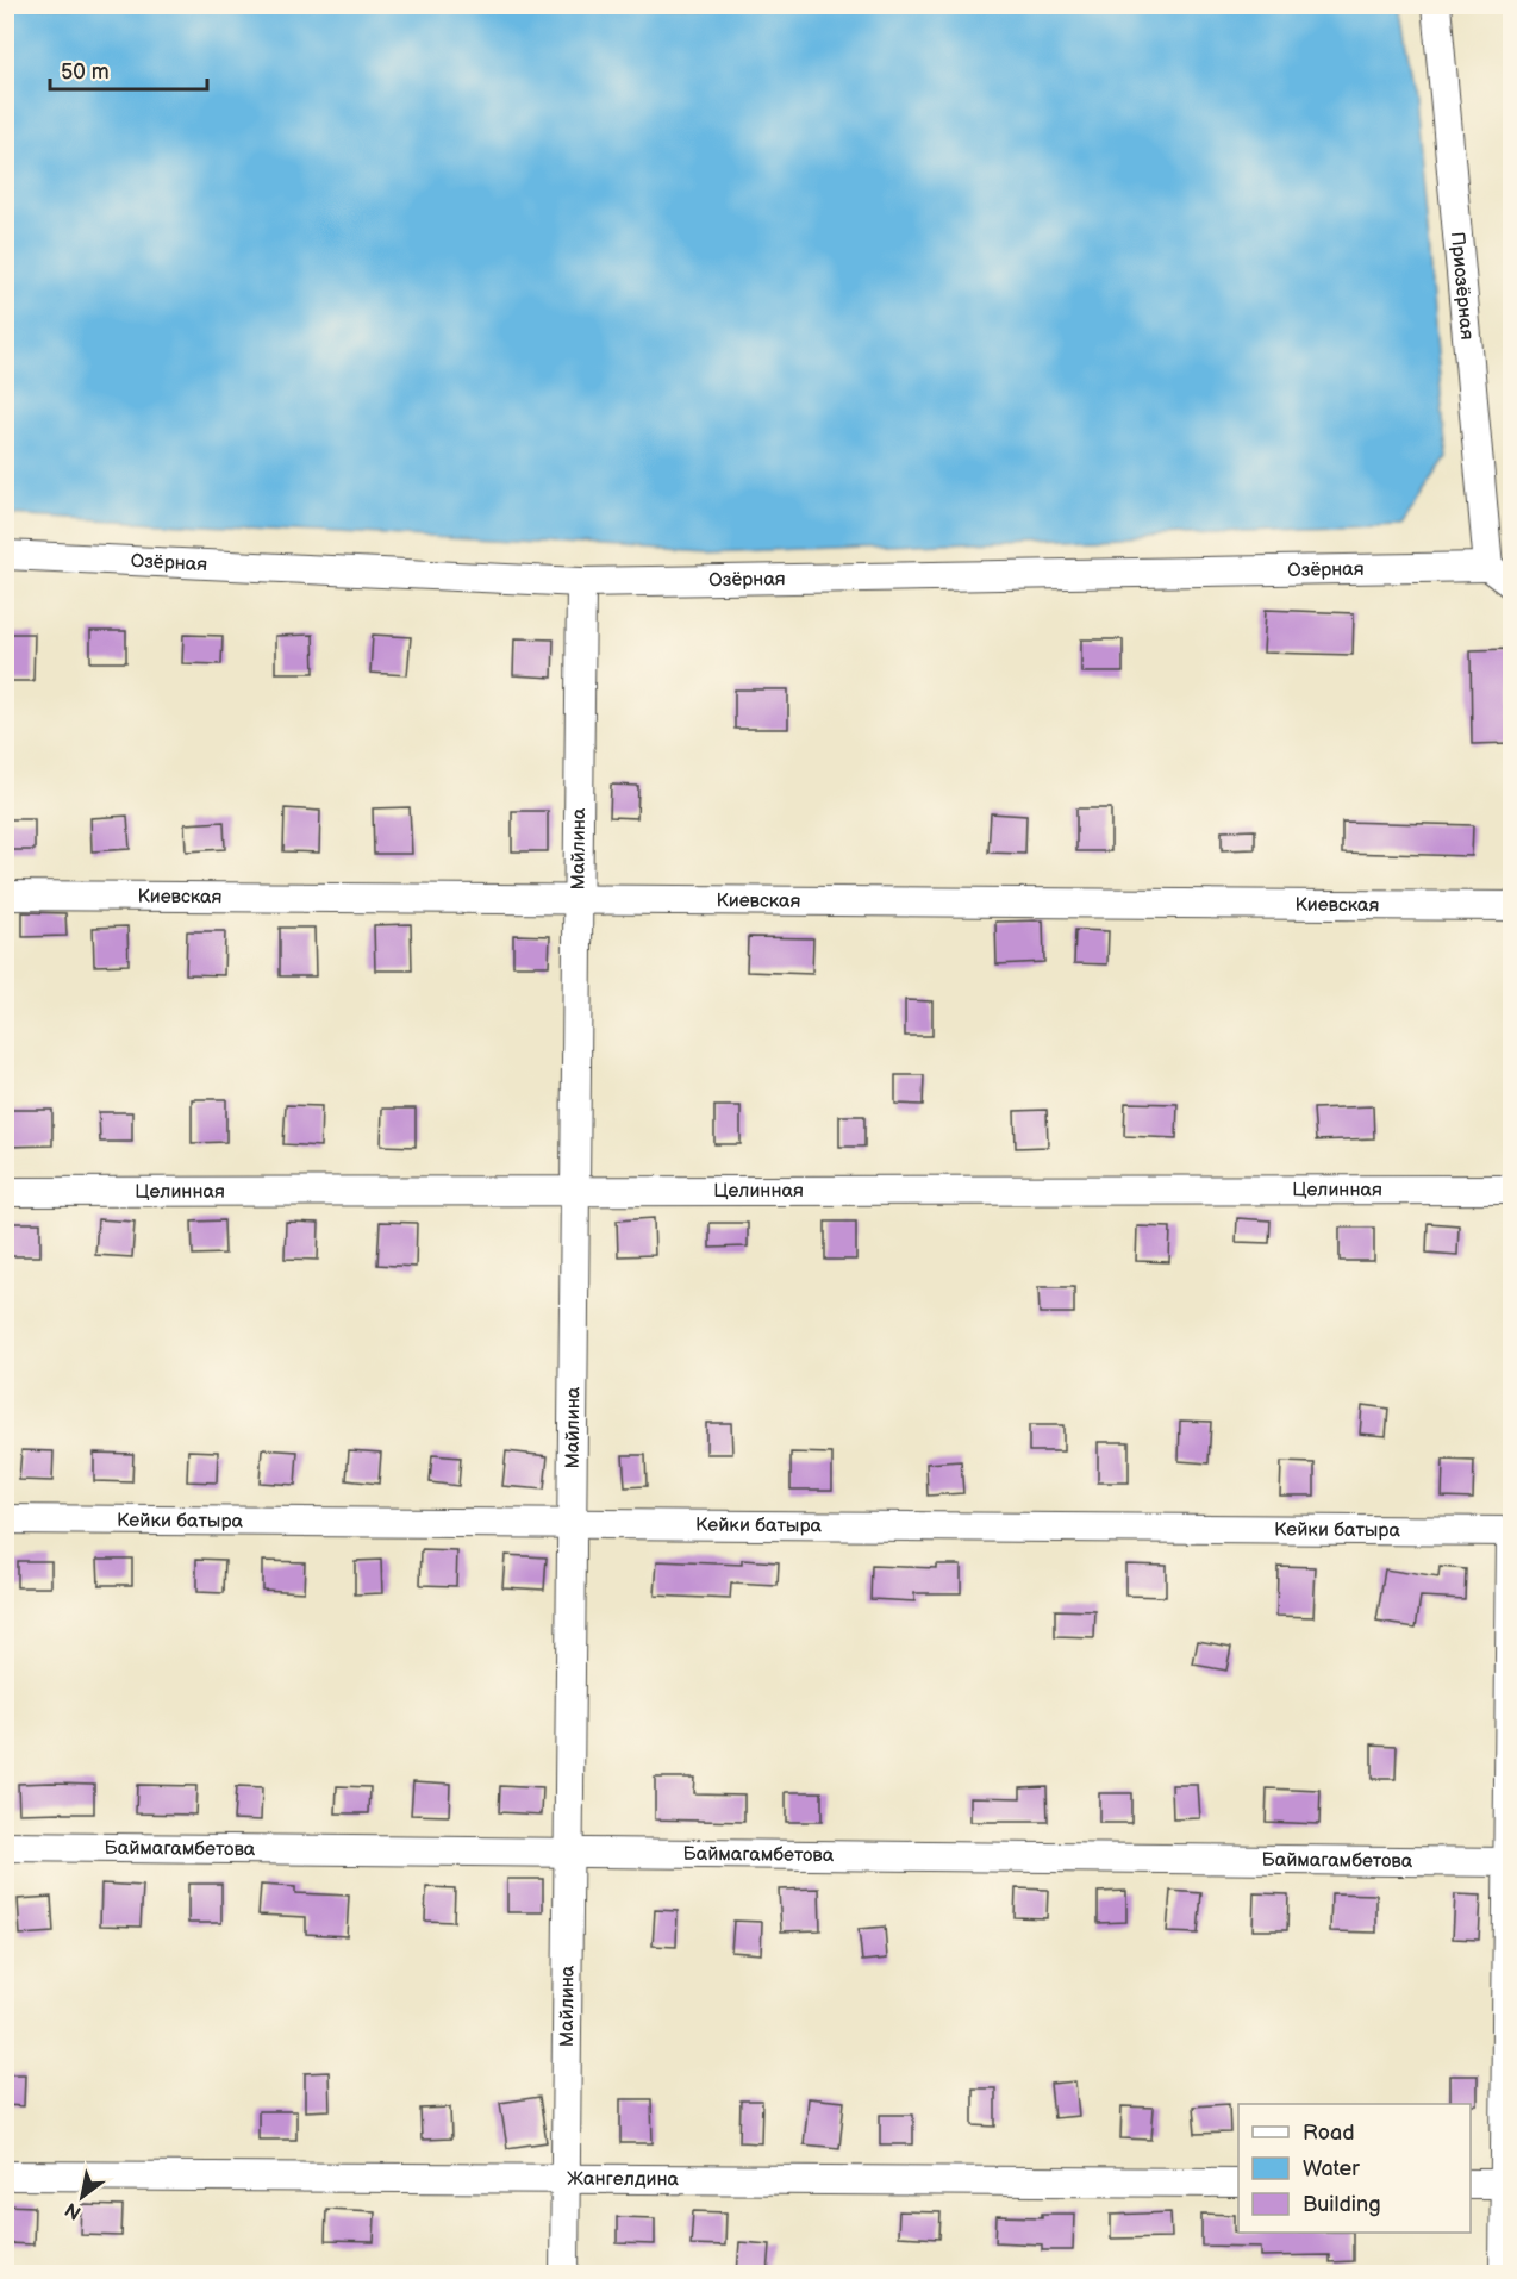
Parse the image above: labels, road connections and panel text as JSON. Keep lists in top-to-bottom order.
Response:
{
  "streets": {
    "street": [
      "Приозёрная",
      "Озёрная",
      "Майлина",
      "Киевская",
      "Целинная",
      "Кейки батыра",
      "Баймагамбетова",
      "Жангелдина"
    ]
  },
  "crossings": [
    ["Приозёрная", "Озёрная"],
    ["Озёрная", "Майлина"],
    ["Майлина", "Киевская"],
    ["Майлина", "Целинная"],
    ["Майлина", "Кейки батыра"],
    ["Майлина", "Баймагамбетова"],
    ["Майлина", "Жангелдина"]
  ],
  "legend": ["Road", "Water", "Building"],
  "scale_bar": "50 m",
  "north": "bottom left"
}
